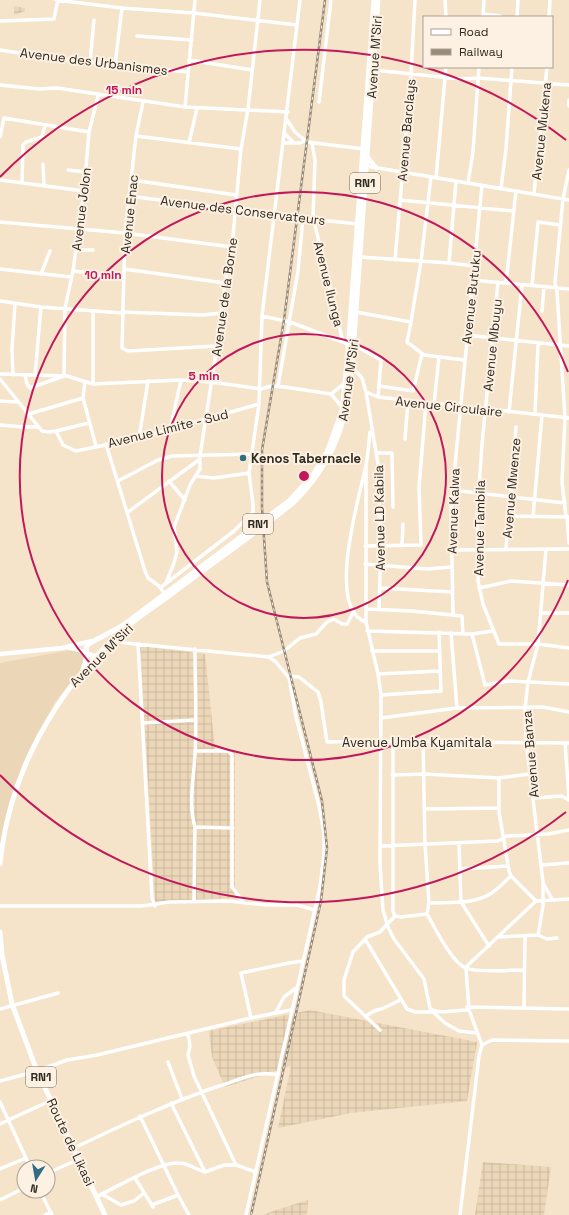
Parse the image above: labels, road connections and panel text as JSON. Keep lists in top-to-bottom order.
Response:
{
  "streets": {
    "highway": ["Avenue M'Siri", "RN1", "Route de Likasi"],
    "street": [
      "Avenue des Urbanismes",
      "Avenue Barclays",
      "Avenue Mukena",
      "Avenue Jolon",
      "Avenue des Conservateurs",
      "Avenue Enac",
      "Avenue Ilunga",
      "Avenue de la Borne",
      "Avenue Butuku",
      "Avenue Mbuyu",
      "Avenue Circulaire",
      "Avenue Limite - Sud",
      "Avenue Mwenze",
      "Avenue Kalwa",
      "Avenue LD Kabila",
      "Avenue Tambila",
      "Avenue Umba Kyamitala",
      "Avenue Banza"
    ]
  },
  "crossings": [
    ["Avenue M'Siri", "RN1"],
    ["Avenue M'Siri", "Avenue des Conservateurs"],
    ["Avenue M'Siri", "Avenue Ilunga"],
    ["Avenue des Conservateurs", "Avenue Enac"],
    ["Avenue des Conservateurs", "Avenue Ilunga"],
    ["Avenue des Conservateurs", "Avenue de la Borne"],
    ["Avenue Enac", "Avenue de la Borne"],
    ["Avenue de la Borne", "Avenue Limite - Sud"],
    ["Avenue Butuku", "Avenue Circulaire"],
    ["Avenue Butuku", "Avenue Kalwa"],
    ["Avenue Mbuyu", "Avenue Circulaire"],
    ["Avenue Mbuyu", "Avenue Tambila"],
    ["Avenue Circulaire", "Avenue Kalwa"],
    ["Avenue Circulaire", "Avenue LD Kabila"],
    ["Avenue Circulaire", "Avenue Tambila"],
    ["Avenue Tambila", "Avenue Banza"],
    ["Avenue Umba Kyamitala", "Avenue Banza"]
  ],
  "places": ["Kenos Tabernacle"],
  "legend": ["Road", "Railway"],
  "north": "bottom",
  "rings": ["15 min", "10 min", "5 min"]
}
